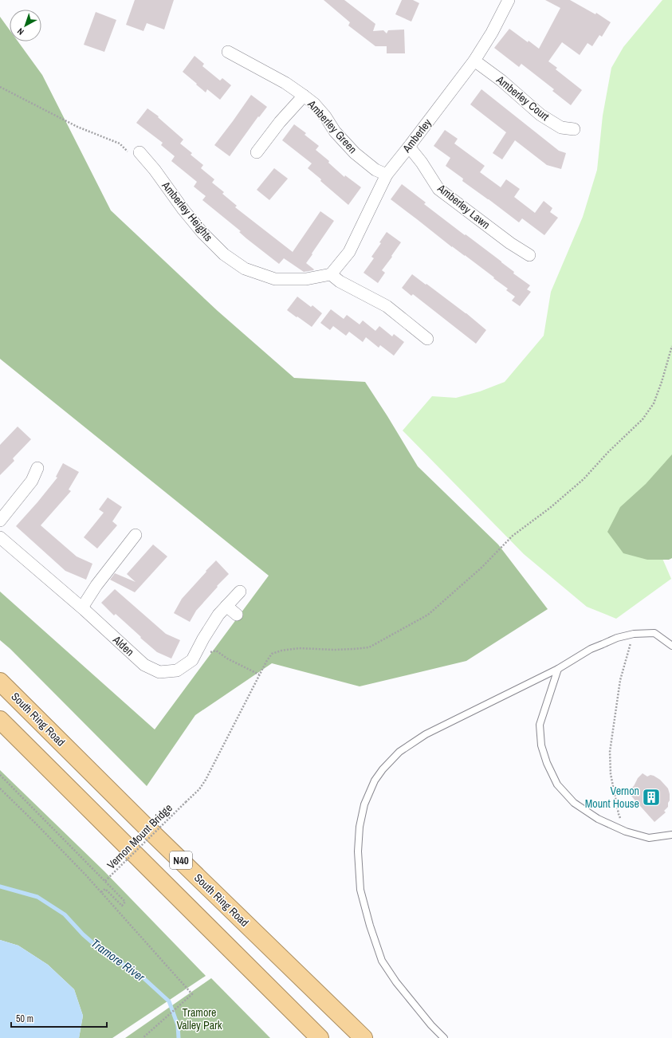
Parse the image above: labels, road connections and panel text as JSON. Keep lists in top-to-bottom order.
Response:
{
  "streets": {
    "highway": ["South Ring Road", "N40"],
    "street": [
      "Amberley Court",
      "Amberley Green",
      "Amberley",
      "Amberley Lawn",
      "Amberley Heights",
      "Alden"
    ],
    "path": ["Vernon Mount Bridge"]
  },
  "crossings": [
    ["Amberley Court", "Amberley"],
    ["Amberley Green", "Amberley"],
    ["Amberley", "Amberley Lawn"],
    ["Amberley", "Amberley Heights"]
  ],
  "water": ["Tramore River"],
  "parks": ["Tramore Valley Park"],
  "places": {
    "building": ["Vernon Mount House"]
  },
  "scale_bar": "50 m",
  "north": "bottom left"
}
